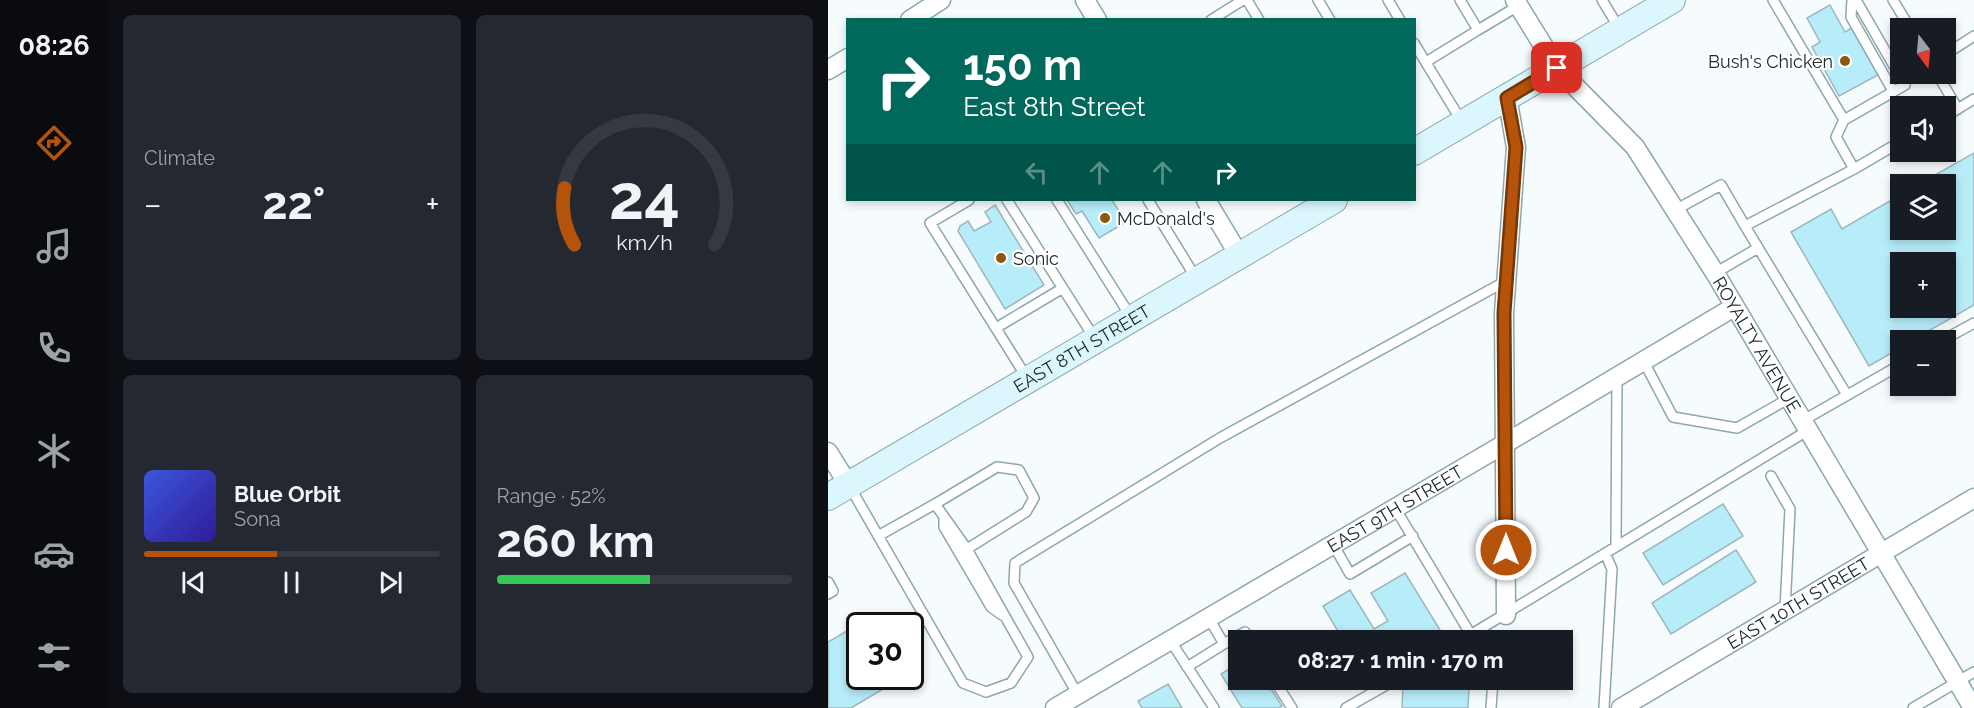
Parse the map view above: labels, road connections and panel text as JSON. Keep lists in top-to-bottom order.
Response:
{
  "streets": {
    "main road": ["EAST 8TH STREET"],
    "street": ["ROYALTY AVENUE", "EAST 9TH STREET", "EAST 10TH STREET"]
  },
  "crossings": [
    ["ROYALTY AVENUE", "EAST 9TH STREET"],
    ["ROYALTY AVENUE", "EAST 10TH STREET"]
  ],
  "places": ["Bush's Chicken", "McDonald's", "Sonic"],
  "north": "bottom",
  "page": {
    "tabs": "08:26",
    "tile": [
      "Climate",
      ["Range · 52%", "260 km"]
    ],
    "map_buttons": ["+", "−"],
    "turn": ["150 m", "East 8th Street"],
    "heat": ["−", "22°", "+"],
    "song": ["Blue Orbit", "Sona"],
    "limit": "30",
    "trip": "08:27 · 1 min · 170 m",
    "gauge": ["24", "km/h"]
  }
}
